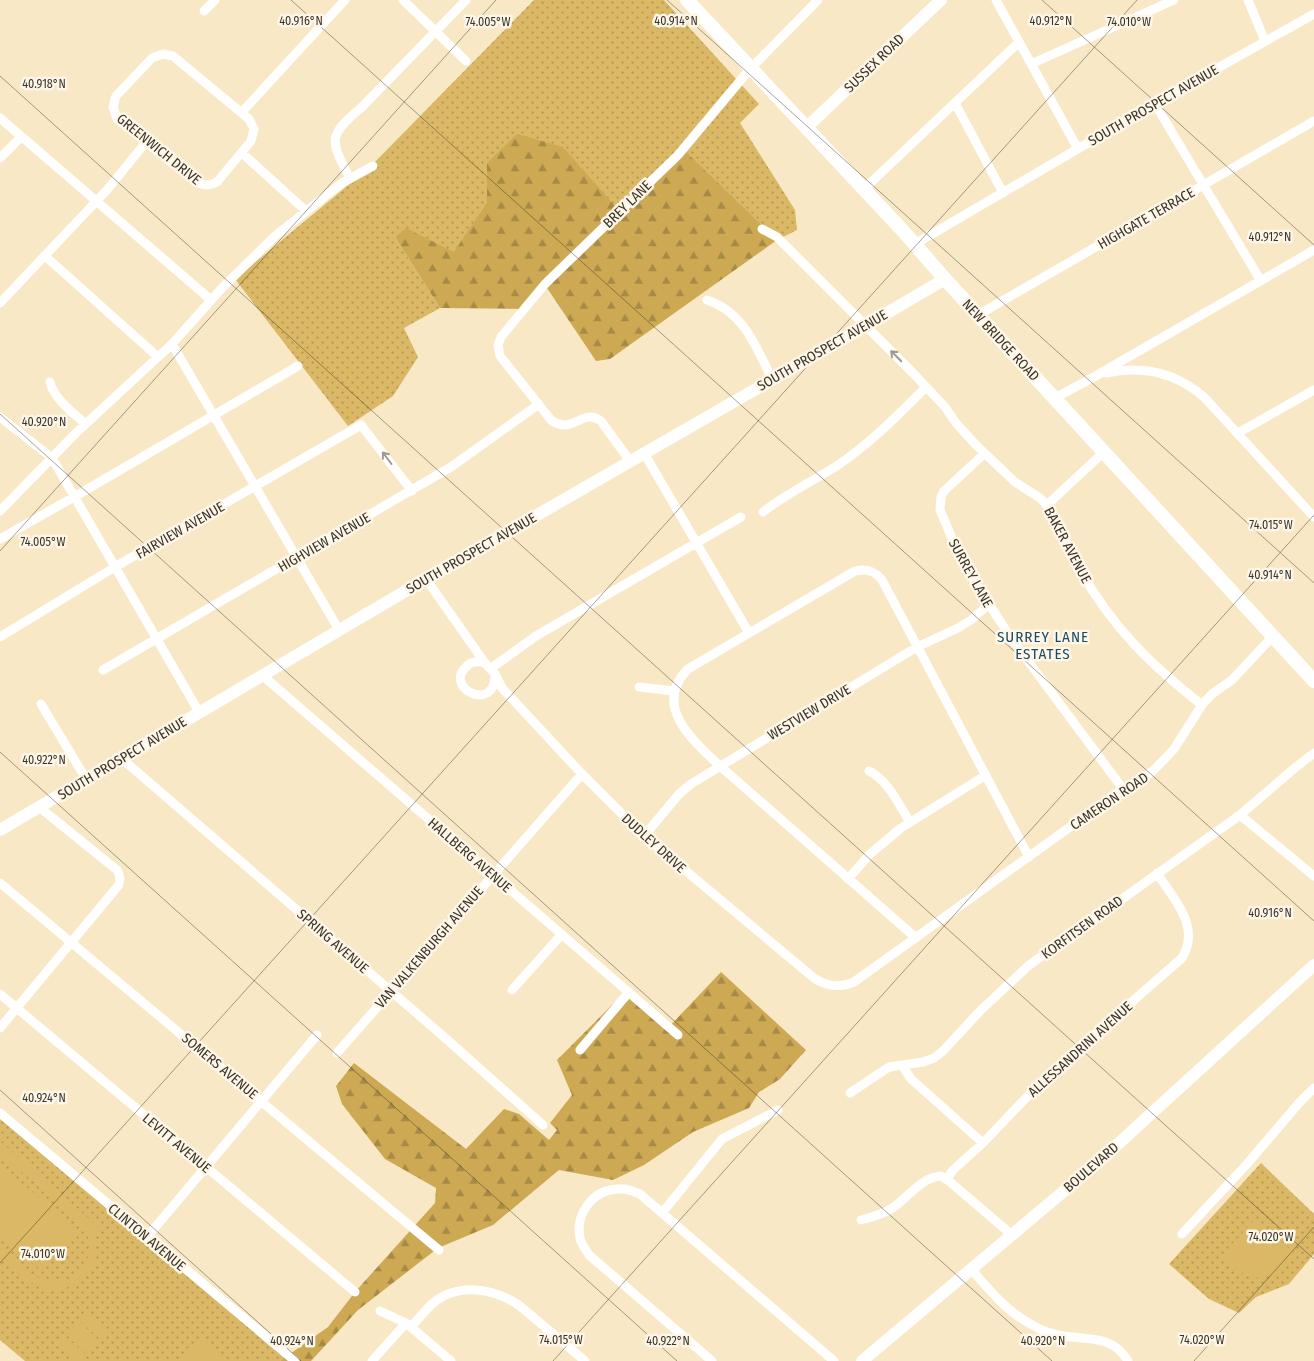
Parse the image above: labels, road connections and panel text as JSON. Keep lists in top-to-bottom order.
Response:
{
  "streets": {
    "main road": ["NEW BRIDGE ROAD"],
    "street": [
      "SUSSEX ROAD",
      "SOUTH PROSPECT AVENUE",
      "GREENWICH DRIVE",
      "BREY LANE",
      "HIGHGATE TERRACE",
      "FAIRVIEW AVENUE",
      "HIGHVIEW AVENUE",
      "BAKER AVENUE",
      "SURREY LANE",
      "WESTVIEW DRIVE",
      "CAMERON ROAD",
      "DUDLEY DRIVE",
      "HALLBERG AVENUE",
      "KORFITSEN ROAD",
      "SPRING AVENUE",
      "VAN VALKENBURGH AVENUE",
      "ALLESSANDRINI AVENUE",
      "SOMERS AVENUE",
      "LEVITT AVENUE",
      "BOULEVARD",
      "CLINTON AVENUE"
    ]
  },
  "crossings": [
    ["SUSSEX ROAD", "NEW BRIDGE ROAD"],
    ["SOUTH PROSPECT AVENUE", "NEW BRIDGE ROAD"],
    ["SOUTH PROSPECT AVENUE", "BAKER AVENUE"],
    ["SOUTH PROSPECT AVENUE", "DUDLEY DRIVE"],
    ["SOUTH PROSPECT AVENUE", "HALLBERG AVENUE"],
    ["SOUTH PROSPECT AVENUE", "SPRING AVENUE"],
    ["BREY LANE", "NEW BRIDGE ROAD"],
    ["BREY LANE", "HIGHVIEW AVENUE"],
    ["HIGHGATE TERRACE", "NEW BRIDGE ROAD"],
    ["NEW BRIDGE ROAD", "CAMERON ROAD"],
    ["FAIRVIEW AVENUE", "HIGHVIEW AVENUE"],
    ["BAKER AVENUE", "SURREY LANE"],
    ["BAKER AVENUE", "CAMERON ROAD"],
    ["SURREY LANE", "WESTVIEW DRIVE"],
    ["SURREY LANE", "CAMERON ROAD"],
    ["WESTVIEW DRIVE", "DUDLEY DRIVE"],
    ["CAMERON ROAD", "DUDLEY DRIVE"],
    ["DUDLEY DRIVE", "VAN VALKENBURGH AVENUE"],
    ["HALLBERG AVENUE", "VAN VALKENBURGH AVENUE"],
    ["KORFITSEN ROAD", "ALLESSANDRINI AVENUE"],
    ["SPRING AVENUE", "VAN VALKENBURGH AVENUE"]
  ],
  "districts": ["SURREY LANE ESTATES"],
  "coordinates": [
    "40.916°N",
    "40.914°N",
    "40.912°N",
    "74.005°W",
    "74.010°W",
    "40.918°N",
    "40.920°N",
    "74.015°W",
    "40.922°N",
    "40.924°N",
    "74.020°W"
  ]
}
